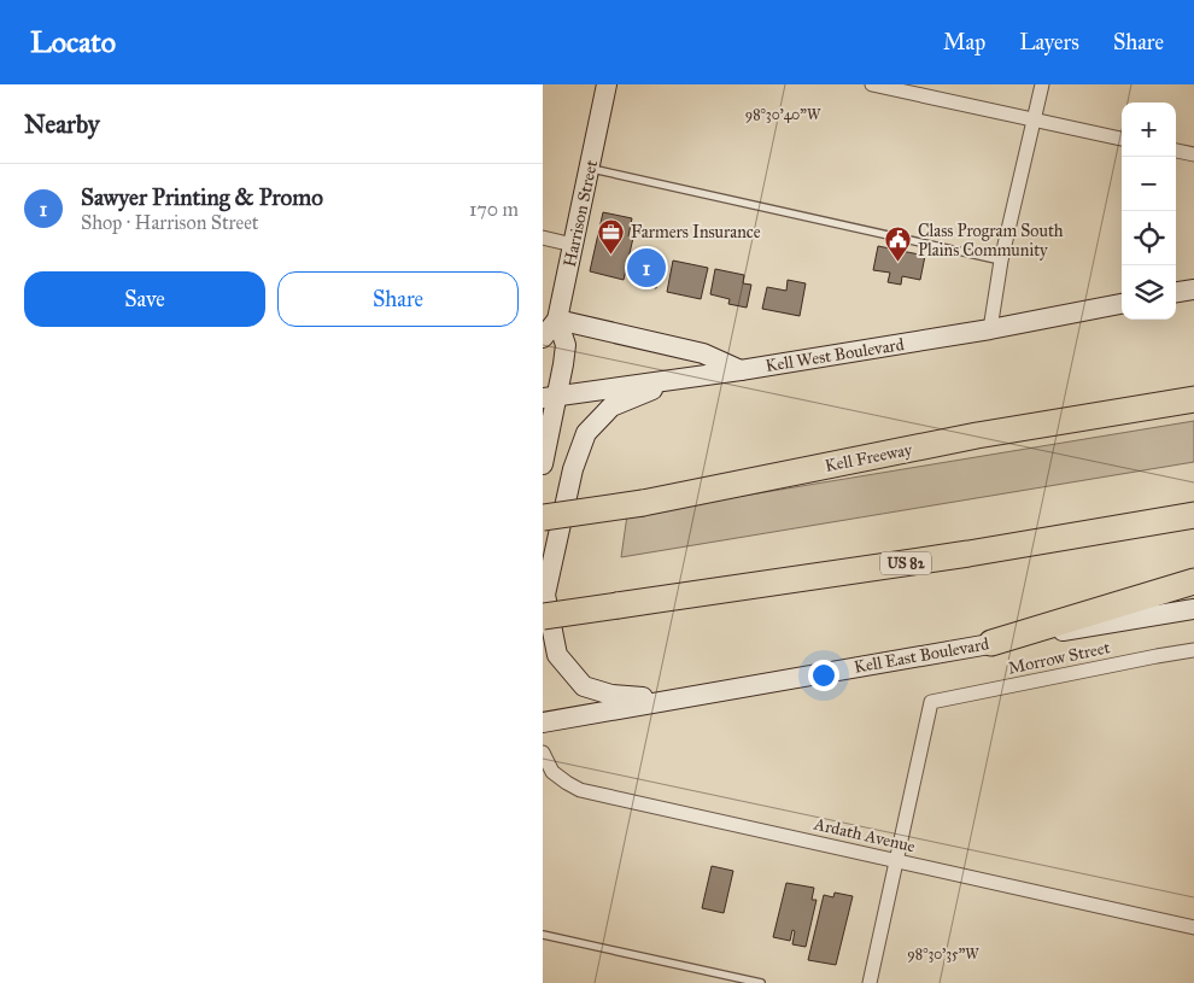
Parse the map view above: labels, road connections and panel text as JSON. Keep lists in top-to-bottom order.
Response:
{
  "streets": {
    "highway": ["Kell Freeway", "US 82"],
    "main road": ["Harrison Street", "Kell West Boulevard", "Kell East Boulevard"],
    "street": ["Morrow Street", "Ardath Avenue"]
  },
  "crossings": [
    ["Morrow Street", "Ardath Avenue"]
  ],
  "places": {
    "office": ["Farmers Insurance"],
    "public building": ["Class Program South Plains Community"]
  },
  "page": {
    "header": "Locato",
    "nav": ["Map", "Layers", "Share"],
    "heading": "Nearby",
    "map_buttons": ["+", "−"],
    "list": [
      {
        "mark": "1",
        "name": "Sawyer Printing & Promo",
        "note": "Shop · Harrison Street",
        "value": "170 m"
      }
    ],
    "pins": "1",
    "buttons": ["Save", "Share"]
  },
  "coordinates": ["98°30'40\"W", "98°30'35\"W"]
}
